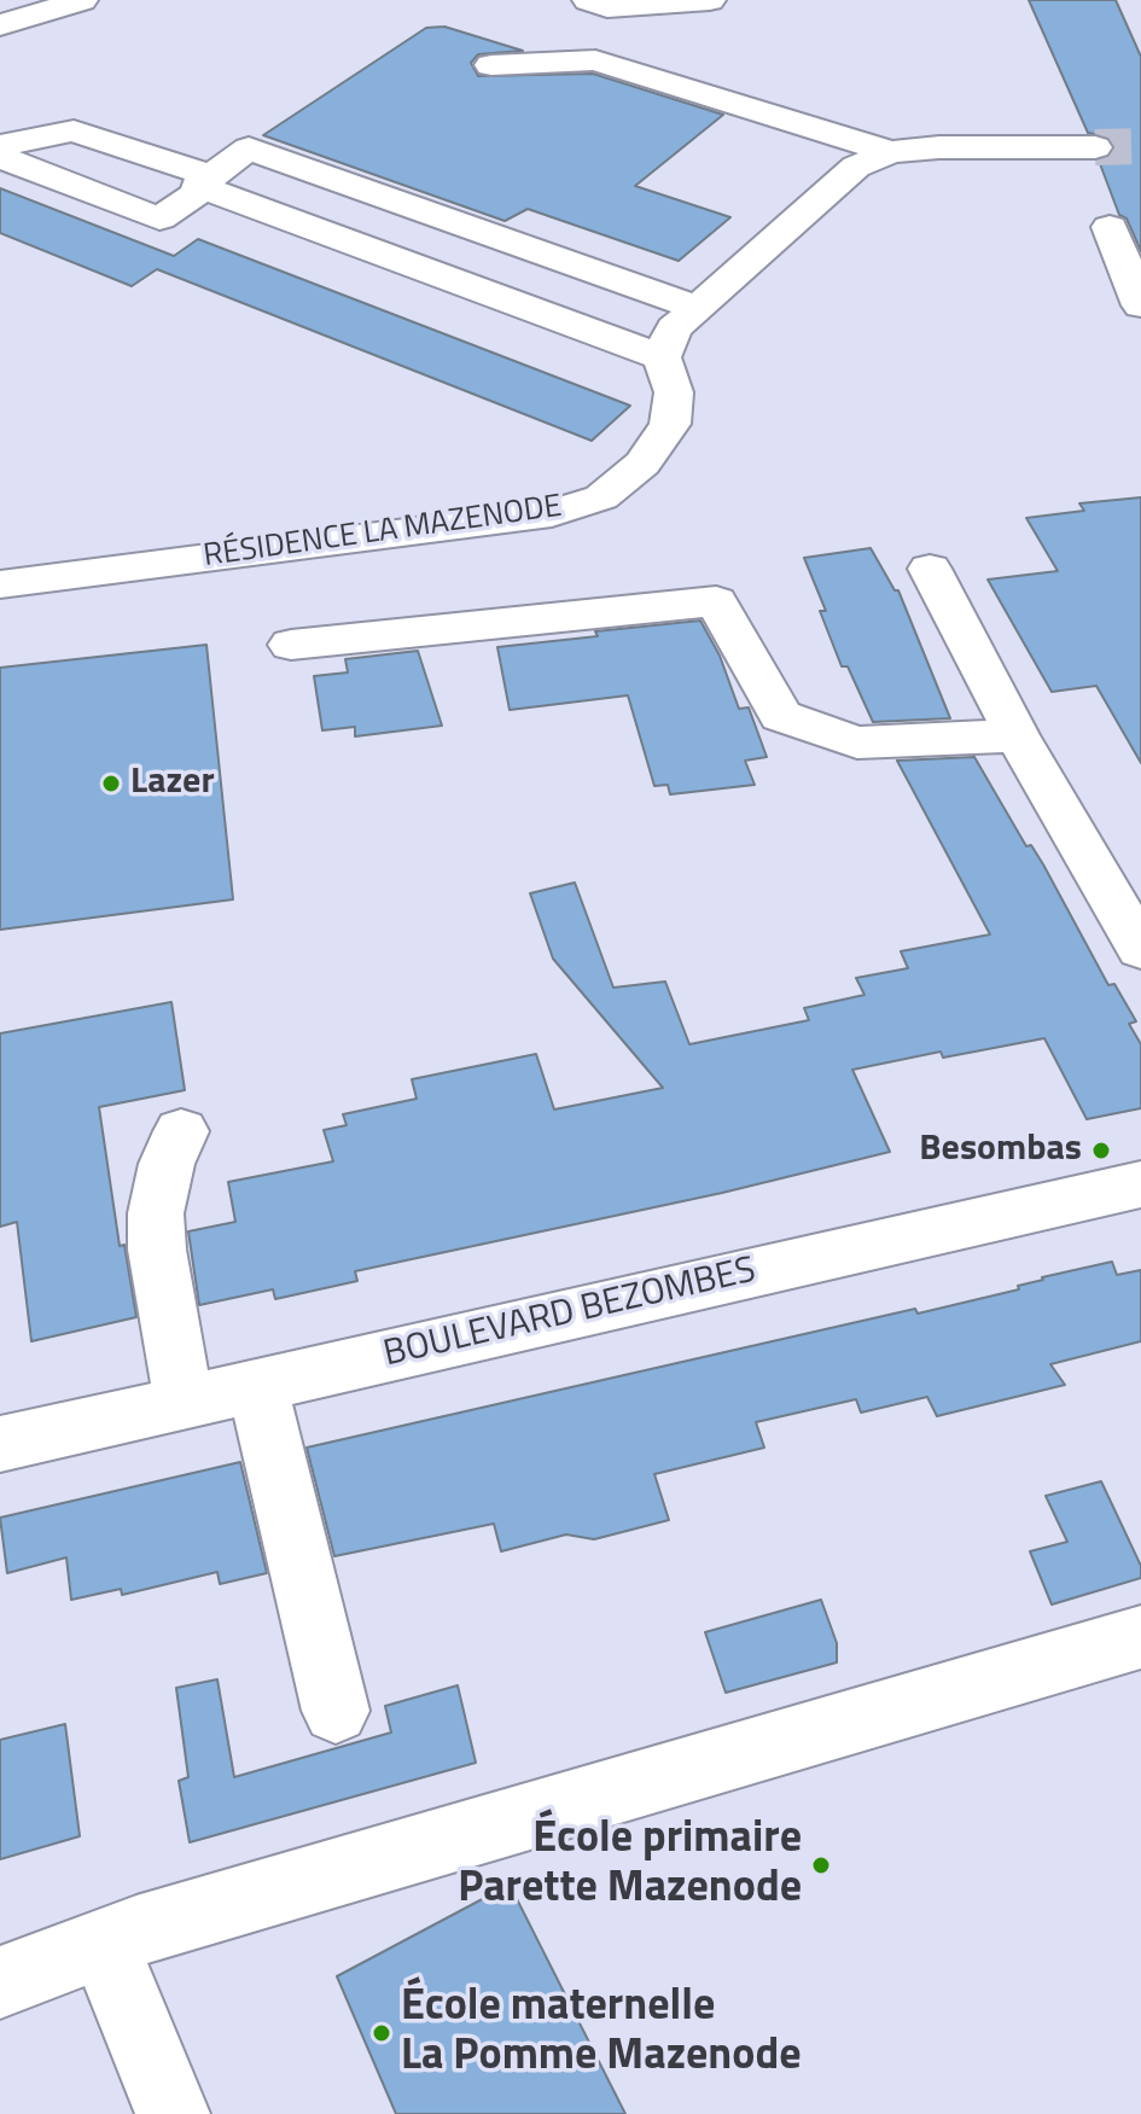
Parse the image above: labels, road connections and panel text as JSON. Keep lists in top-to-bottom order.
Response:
{
  "streets": {
    "street": ["RÉSIDENCE LA MAZENODE", "BOULEVARD BEZOMBES"]
  },
  "places": [
    "Lazer",
    "Besombas",
    "École primaire Parette Mazenode",
    "École maternelle La Pomme Mazenode"
  ]
}
